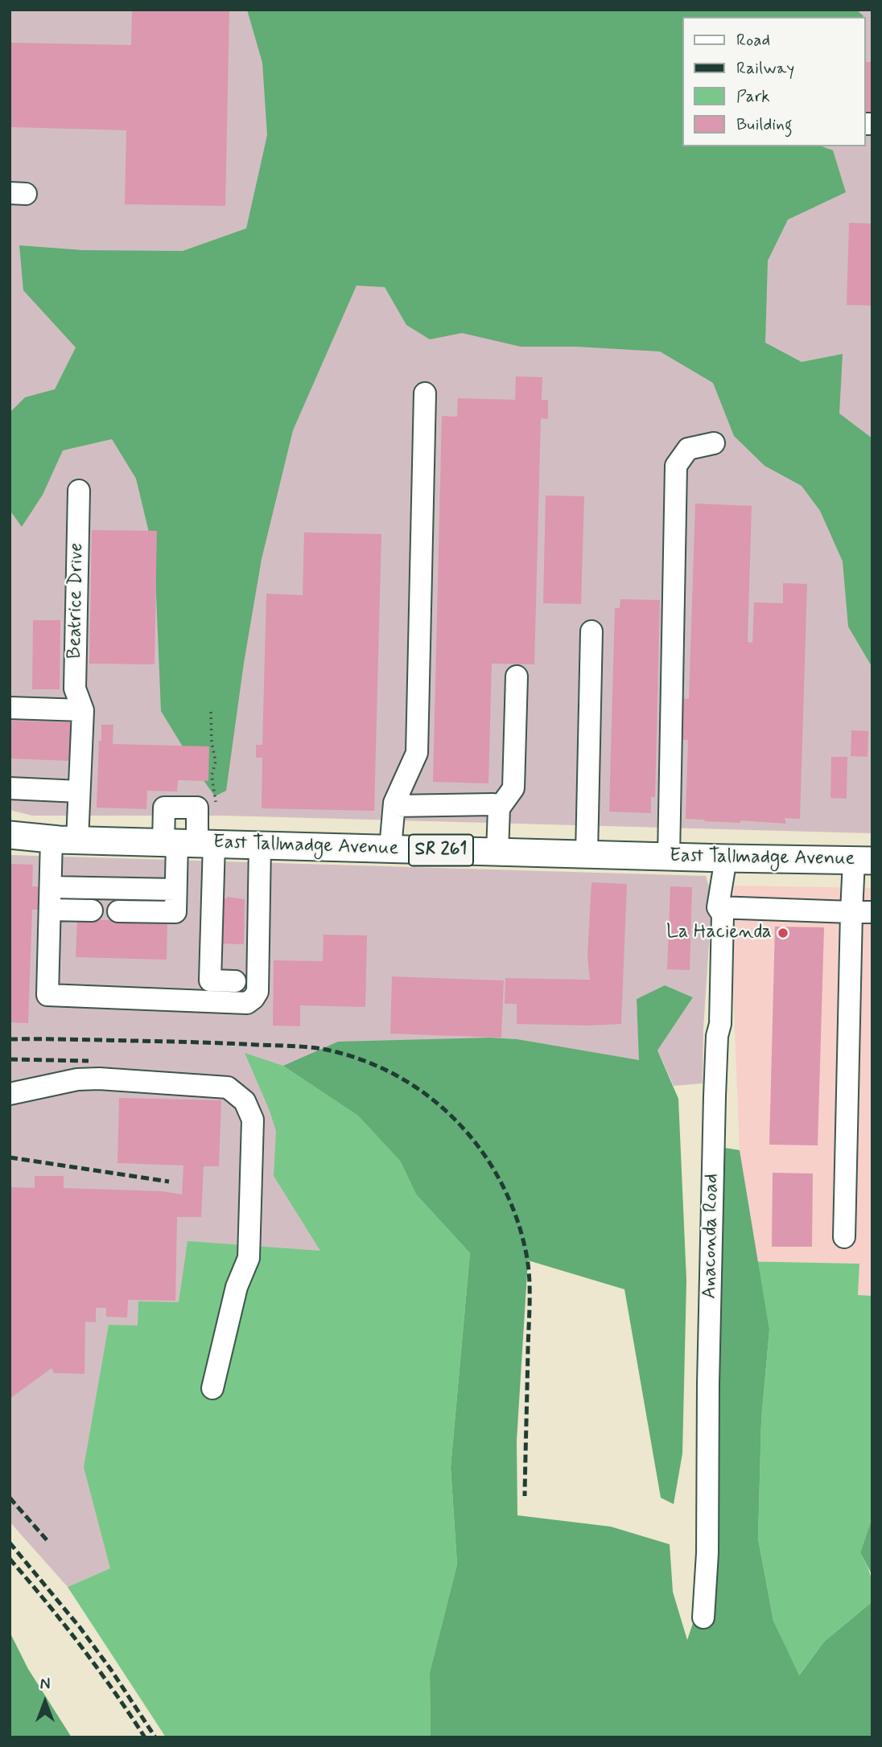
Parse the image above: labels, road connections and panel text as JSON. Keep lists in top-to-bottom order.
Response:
{
  "streets": {
    "main road": ["East Tallmadge Avenue", "SR 261"],
    "street": ["Beatrice Drive", "Anaconda Road"]
  },
  "crossings": [
    ["Beatrice Drive", "East Tallmadge Avenue"],
    ["East Tallmadge Avenue", "Anaconda Road"]
  ],
  "places": ["La Hacienda"],
  "legend": [
    "Road",
    "Railway",
    "Park",
    "Building"
  ],
  "north": "top"
}
